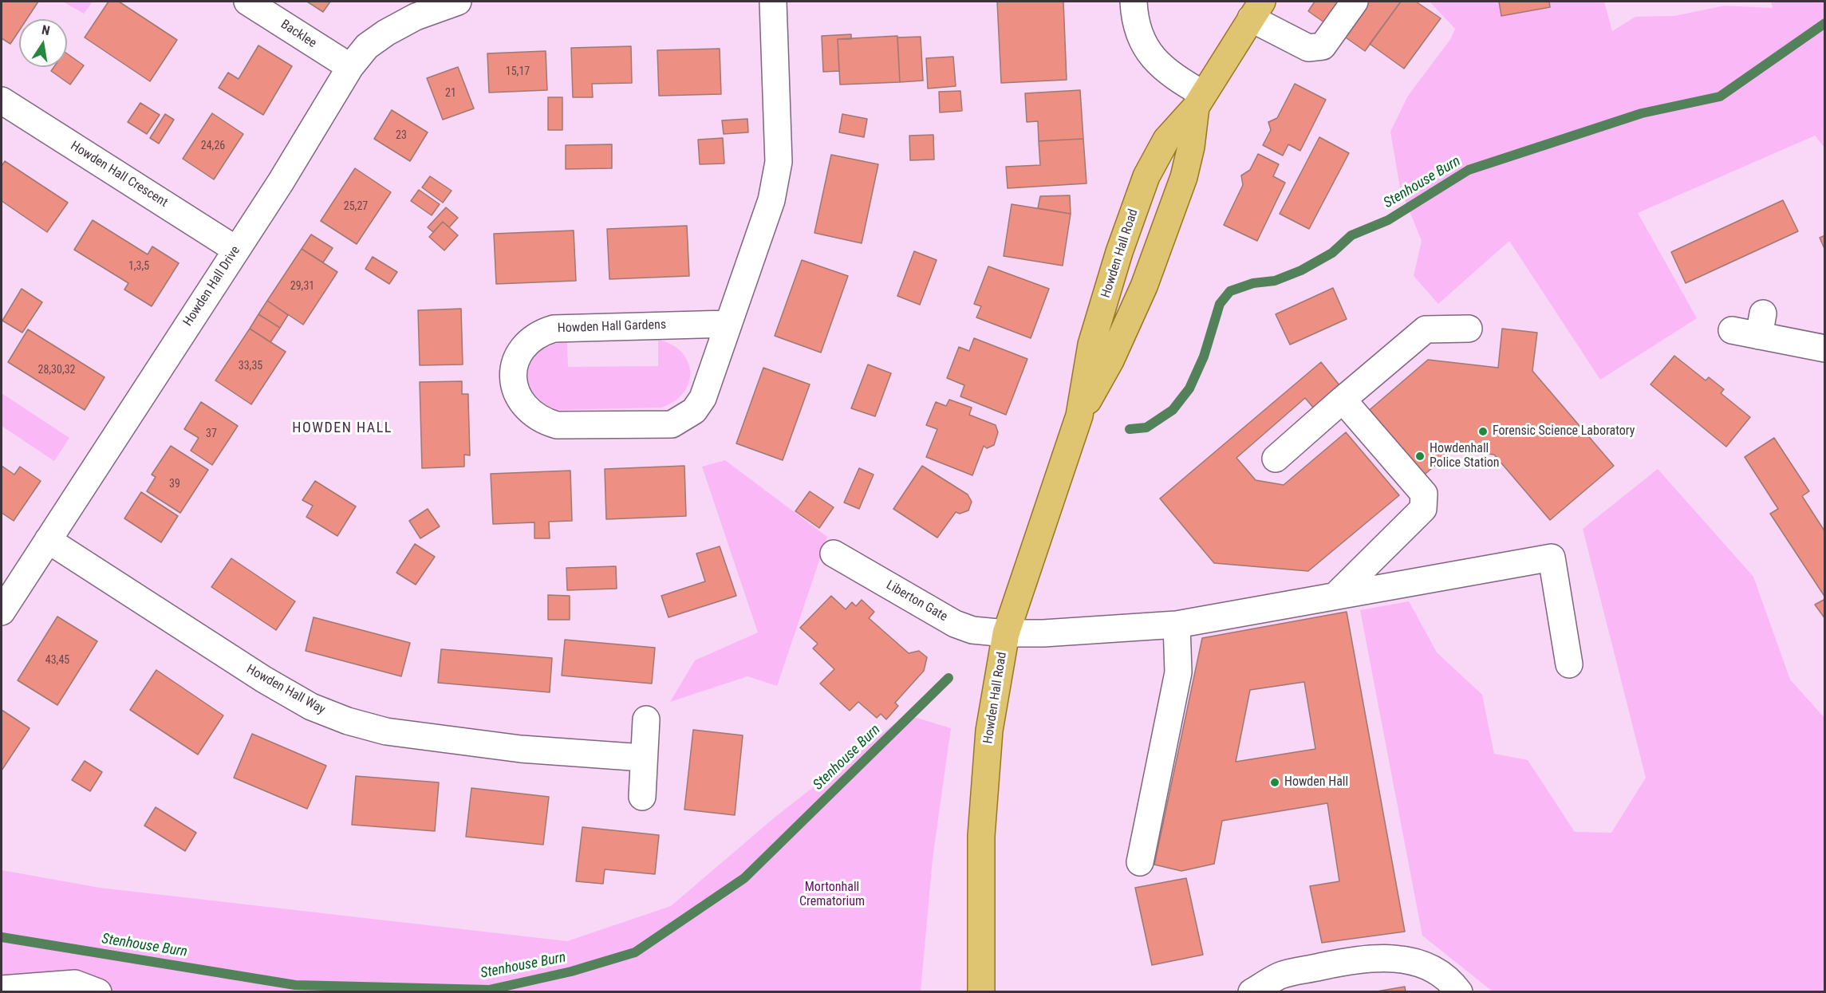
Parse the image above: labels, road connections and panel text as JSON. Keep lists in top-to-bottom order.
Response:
{
  "streets": {
    "main road": ["Howden Hall Road"],
    "street": [
      "Backlee",
      "Howden Hall Crescent",
      "Howden Hall Drive",
      "Howden Hall Gardens",
      "Liberton Gate",
      "Howden Hall Way"
    ]
  },
  "crossings": [
    ["Backlee", "Howden Hall Drive"],
    ["Howden Hall Crescent", "Howden Hall Drive"],
    ["Howden Hall Road", "Liberton Gate"],
    ["Howden Hall Drive", "Howden Hall Way"]
  ],
  "districts": ["HOWDEN HALL"],
  "water": ["Stenhouse Burn"],
  "parks": ["Mortonhall Crematorium"],
  "places": ["Forensic Science Laboratory", "Howdenhall Police Station", "Howden Hall"],
  "house_numbers": [
    "15,17",
    "21",
    "23",
    "24,26",
    "25,27",
    "1,3,5",
    "29,31",
    "33,35",
    "28,30,32",
    "37",
    "39",
    "43,45"
  ],
  "north": "top"
}
